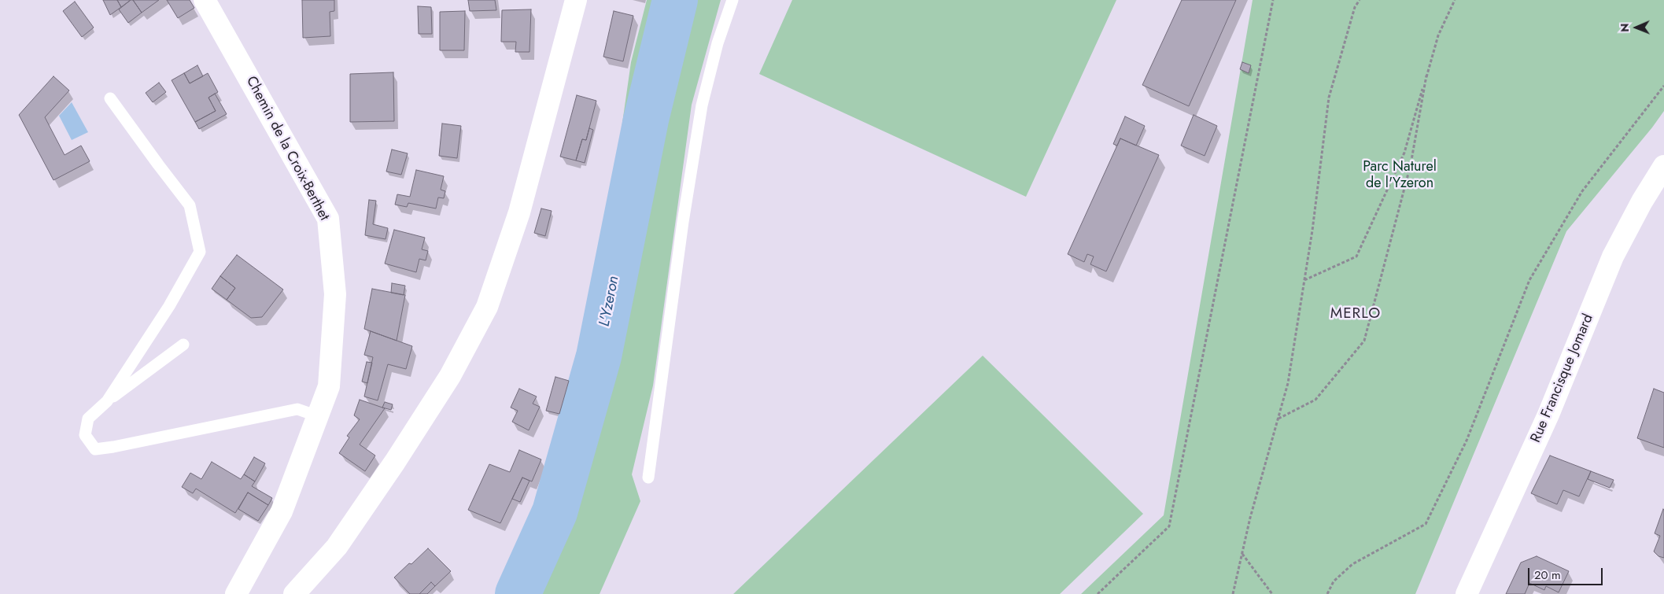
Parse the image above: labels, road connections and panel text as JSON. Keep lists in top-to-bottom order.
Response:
{
  "streets": {
    "street": ["Chemin de la Croix-Berthet", "Rue Francisque Jomard"]
  },
  "districts": ["MERLO"],
  "water": ["L'Yzeron"],
  "parks": ["Parc Naturel de l'Yzeron"],
  "scale_bar": "20 m",
  "north": "left"
}
